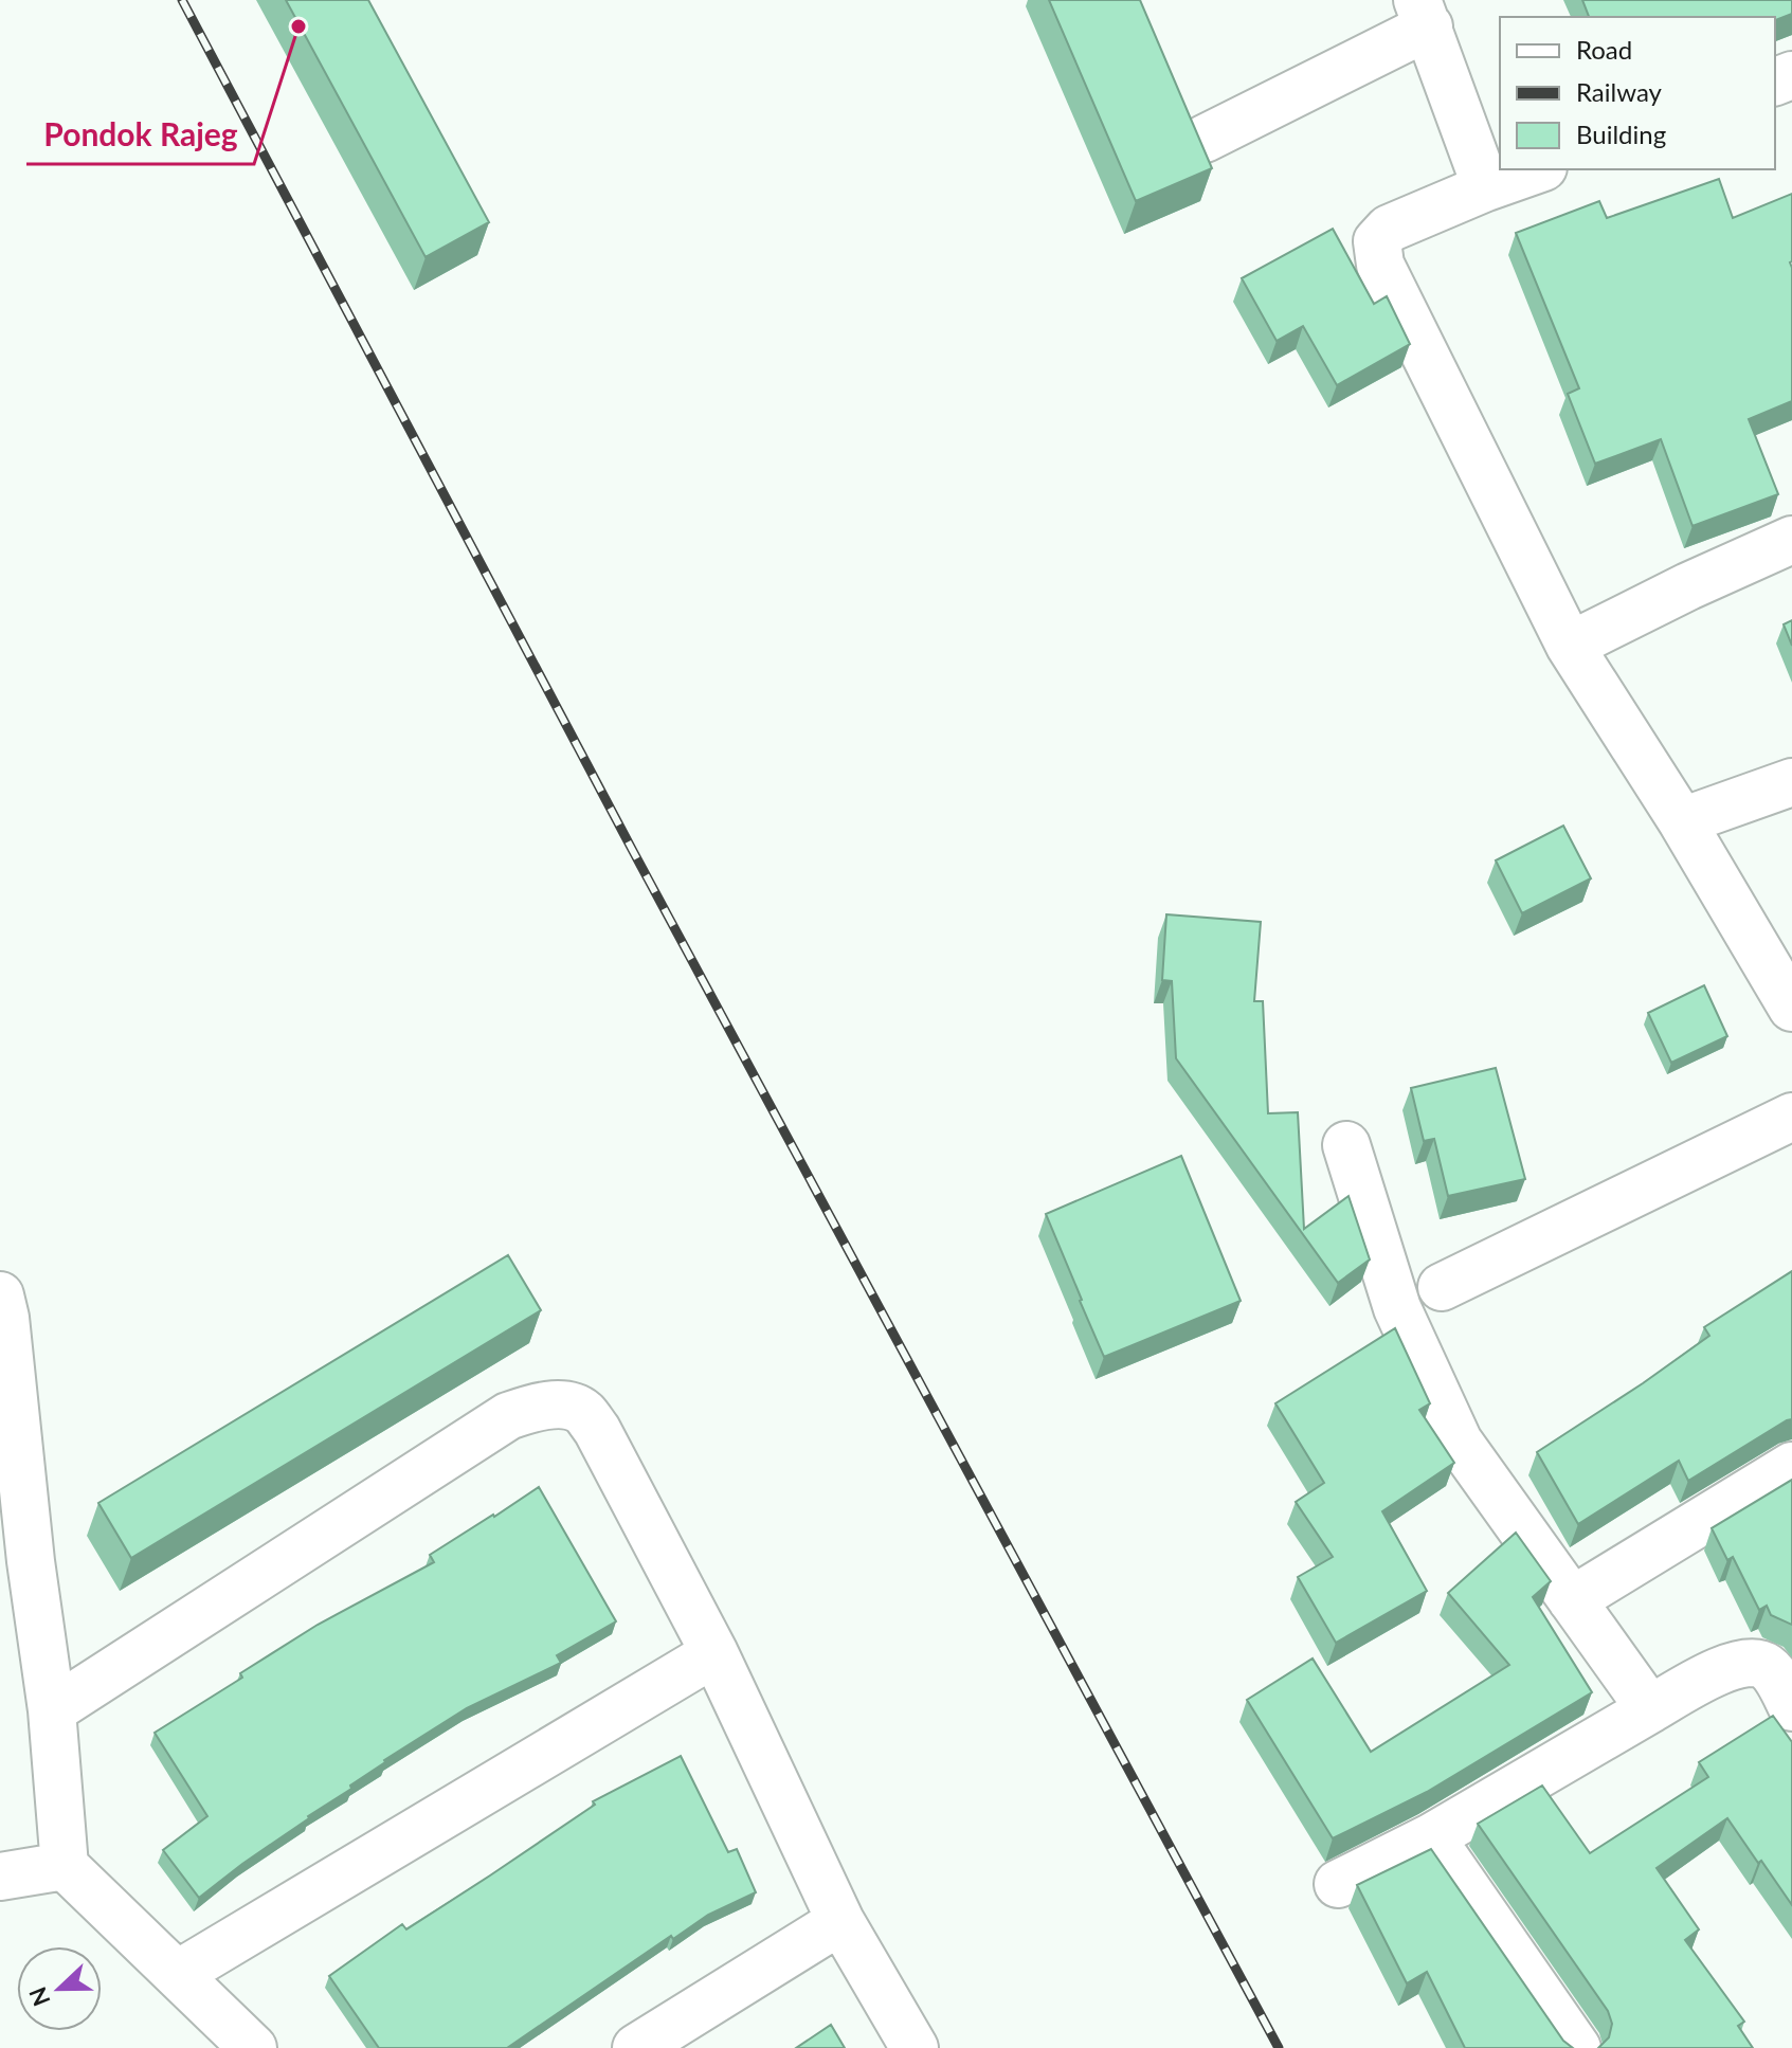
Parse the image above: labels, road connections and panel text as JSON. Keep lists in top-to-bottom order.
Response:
{
  "places": ["Pondok Rajeg"],
  "legend": ["Road", "Railway", "Building"],
  "north": "left"
}
